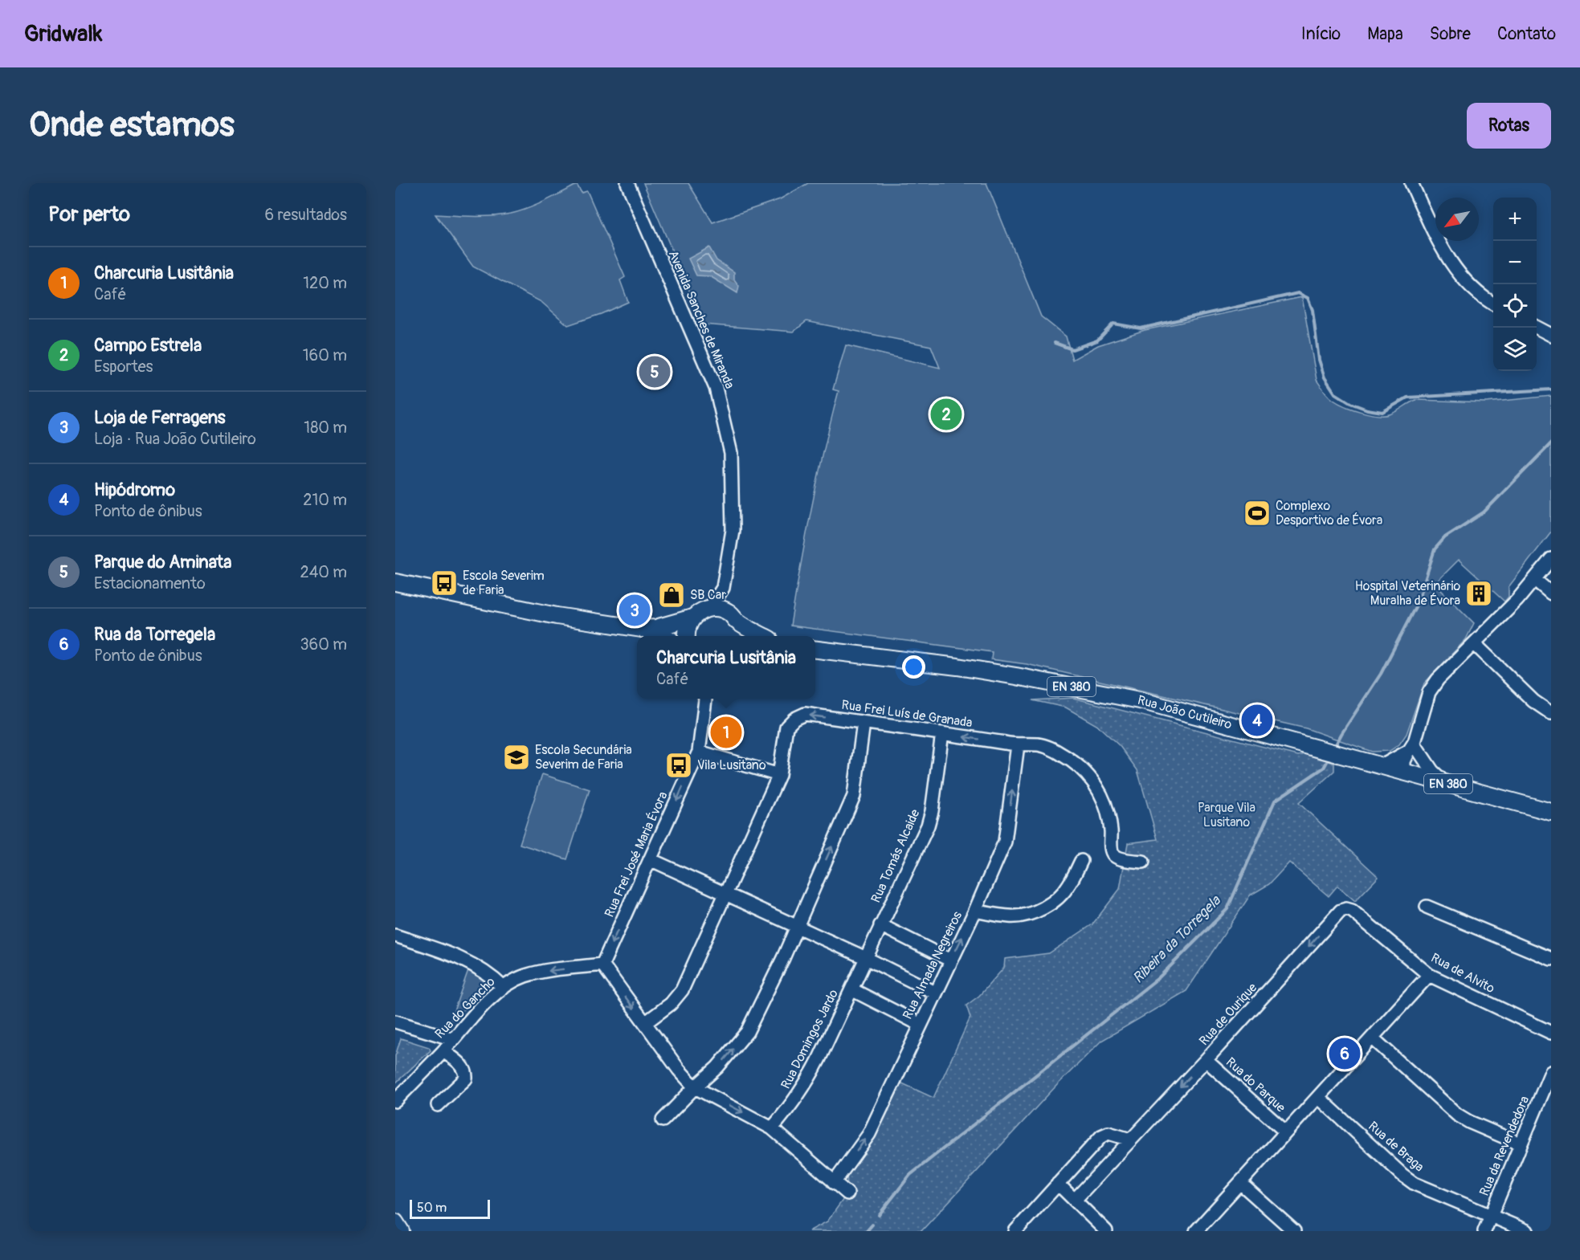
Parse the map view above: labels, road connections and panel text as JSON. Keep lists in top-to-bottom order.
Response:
{
  "streets": {
    "main road": ["EN 380", "Rua João Cutileiro"],
    "street": [
      "Avenida Sanches de Miranda",
      "Rua Frei Luís de Granada",
      "Rua Frei José Maria Évora",
      "Rua Tomás Alcaide",
      "Rua Almada Negreiros",
      "Rua de Alvito",
      "Rua do Gancho",
      "Rua de Ourique",
      "Rua Domingos Jardo",
      "Rua do Parque",
      "Rua da Revendedora",
      "Rua de Braga"
    ]
  },
  "crossings": [
    ["Rua Frei Luís de Granada", "Rua Tomás Alcaide"],
    ["Rua Frei Luís de Granada", "Rua Almada Negreiros"],
    ["Rua Frei José Maria Évora", "Rua do Gancho"],
    ["Rua Tomás Alcaide", "Rua Domingos Jardo"],
    ["Rua de Alvito", "Rua de Ourique"],
    ["Rua de Ourique", "Rua do Parque"],
    ["Rua da Revendedora", "Rua de Braga"]
  ],
  "one_way": ["Rua Frei José Maria Évora", "Rua Almada Negreiros", "Rua do Gancho"],
  "water": ["Ribeira da Torregela"],
  "parks": ["Parque Vila Lusitano"],
  "places": {
    "sports": ["Complexo Desportivo de Évora"],
    "bus stop": ["Escola Severim de Faria", "Vila Lusitano"],
    "building": ["Hospital Veterinário Muralha de Évora"],
    "shop": ["SB Car"],
    "school or university": ["Escola Secundária Severim de Faria"]
  },
  "scale_bar": "50 m",
  "north": "bottom left",
  "page": {
    "header": "Gridwalk",
    "nav": [
      "Início",
      "Mapa",
      "Sobre",
      "Contato"
    ],
    "buttons": "Rotas",
    "title": "Onde estamos",
    "heading": ["Por perto", "6 resultados"],
    "map_buttons": ["+", "−"],
    "list": [
      {
        "mark": "1",
        "name": "Charcuria Lusitânia",
        "note": "Café",
        "value": "120 m"
      },
      {
        "mark": "2",
        "name": "Campo Estrela",
        "note": "Esportes",
        "value": "160 m"
      },
      {
        "mark": "3",
        "name": "Loja de Ferragens",
        "note": "Loja · Rua João Cutileiro",
        "value": "180 m"
      },
      {
        "mark": "4",
        "name": "Hipódromo",
        "note": "Ponto de ônibus",
        "value": "210 m"
      },
      {
        "mark": "5",
        "name": "Parque do Aminata",
        "note": "Estacionamento",
        "value": "240 m"
      },
      {
        "mark": "6",
        "name": "Rua da Torregela",
        "note": "Ponto de ônibus",
        "value": "360 m"
      }
    ],
    "pins": [
      "5",
      "2",
      "3",
      "4",
      "1",
      "6"
    ],
    "popup": ["Charcuria Lusitânia", "Café"],
    "scale": "50 m"
  }
}
